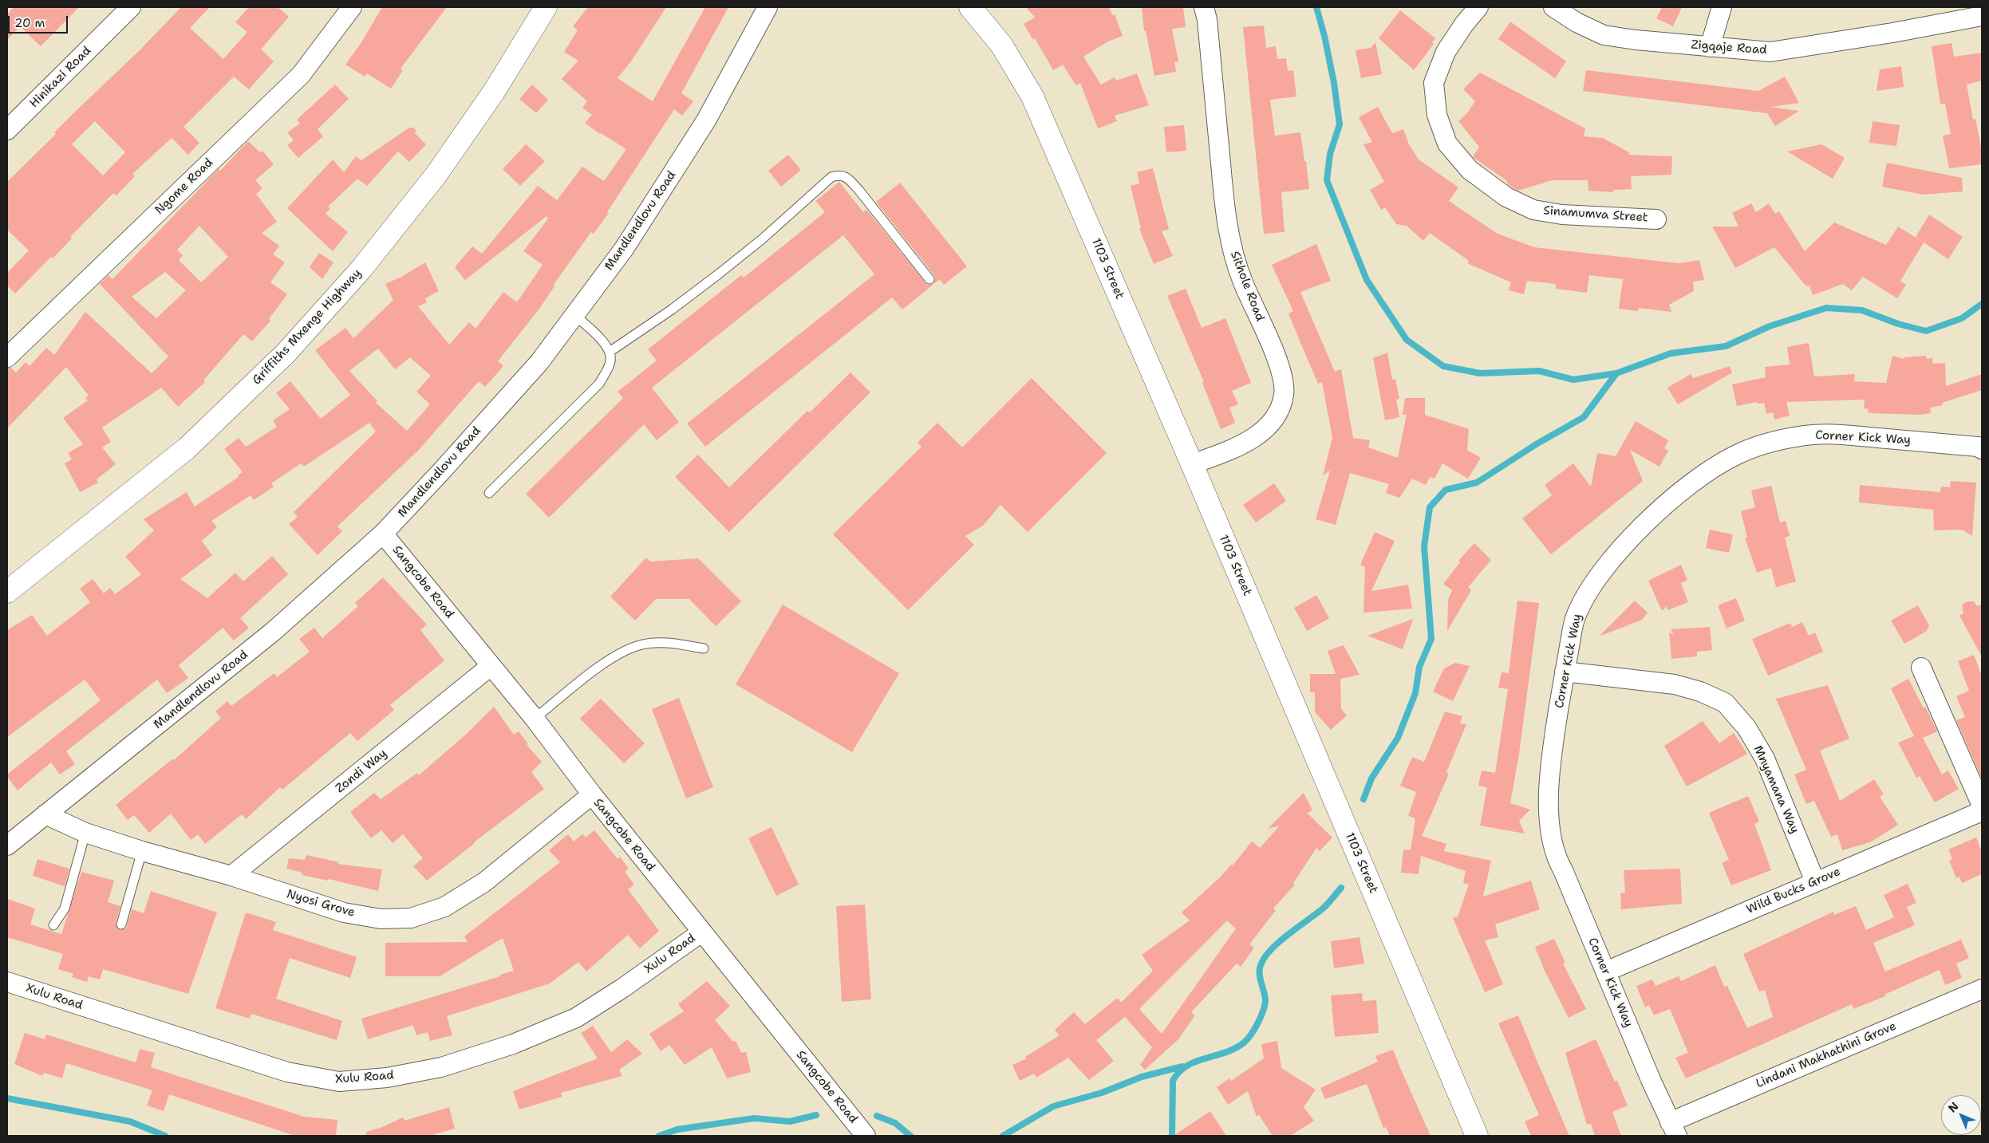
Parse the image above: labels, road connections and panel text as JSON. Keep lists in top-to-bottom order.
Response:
{
  "streets": {
    "street": [
      "Zigqaje Road",
      "Hinikazi Road",
      "Ngome Road",
      "Sinamumva Street",
      "Mandlendlovu Road",
      "1103 Street",
      "Sithole Road",
      "Griffiths Mxenge Highway",
      "Corner Kick Way",
      "Sangcobe Road",
      "Zondi Way",
      "Mnyamana Way",
      "Wild Bucks Grove",
      "Nyosi Grove",
      "Xulu Road",
      "Lindani Makhathini Grove"
    ]
  },
  "crossings": [
    ["Mandlendlovu Road", "Sangcobe Road"],
    ["Mandlendlovu Road", "Nyosi Grove"],
    ["1103 Street", "Sithole Road"],
    ["Corner Kick Way", "Mnyamana Way"],
    ["Corner Kick Way", "Wild Bucks Grove"],
    ["Corner Kick Way", "Lindani Makhathini Grove"],
    ["Sangcobe Road", "Zondi Way"],
    ["Sangcobe Road", "Nyosi Grove"],
    ["Sangcobe Road", "Xulu Road"],
    ["Zondi Way", "Nyosi Grove"],
    ["Mnyamana Way", "Wild Bucks Grove"]
  ],
  "scale_bar": "20 m",
  "north": "top left"
}
